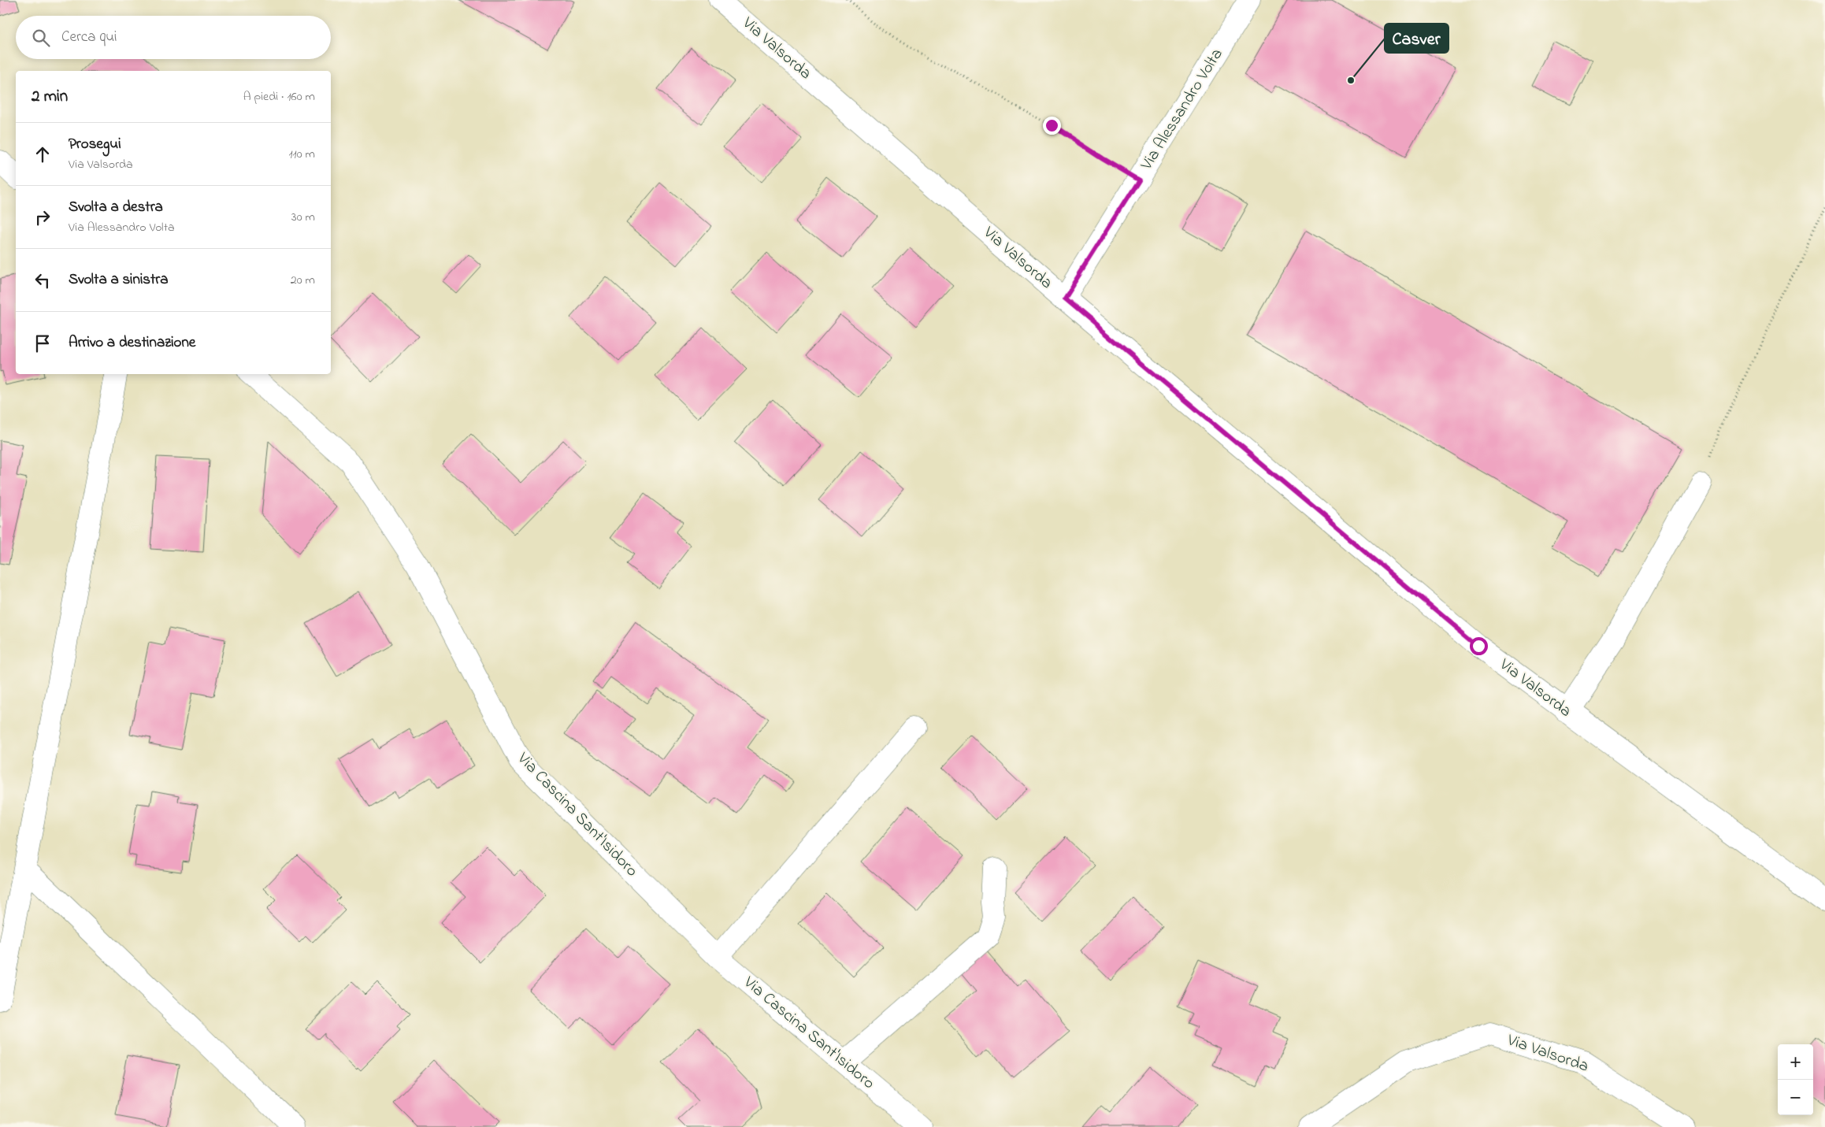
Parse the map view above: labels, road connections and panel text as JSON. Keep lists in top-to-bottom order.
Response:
{
  "streets": {
    "street": ["Via Valsorda", "Via Alessandro Volta", "Via Cascina Sant'Isidoro"]
  },
  "crossings": [
    ["Via Valsorda", "Via Alessandro Volta"]
  ],
  "places": ["Casver"],
  "page": {
    "search": "Cerca qui",
    "heading": ["2 min", "A piedi · 160 m"],
    "list": [
      ["Prosegui", "Via Valsorda", "110 m"],
      ["Svolta a destra", "Via Alessandro Volta", "30 m"],
      ["Svolta a sinistra", "20 m"],
      "Arrivo a destinazione"
    ],
    "map_buttons": ["+", "−"]
  }
}
